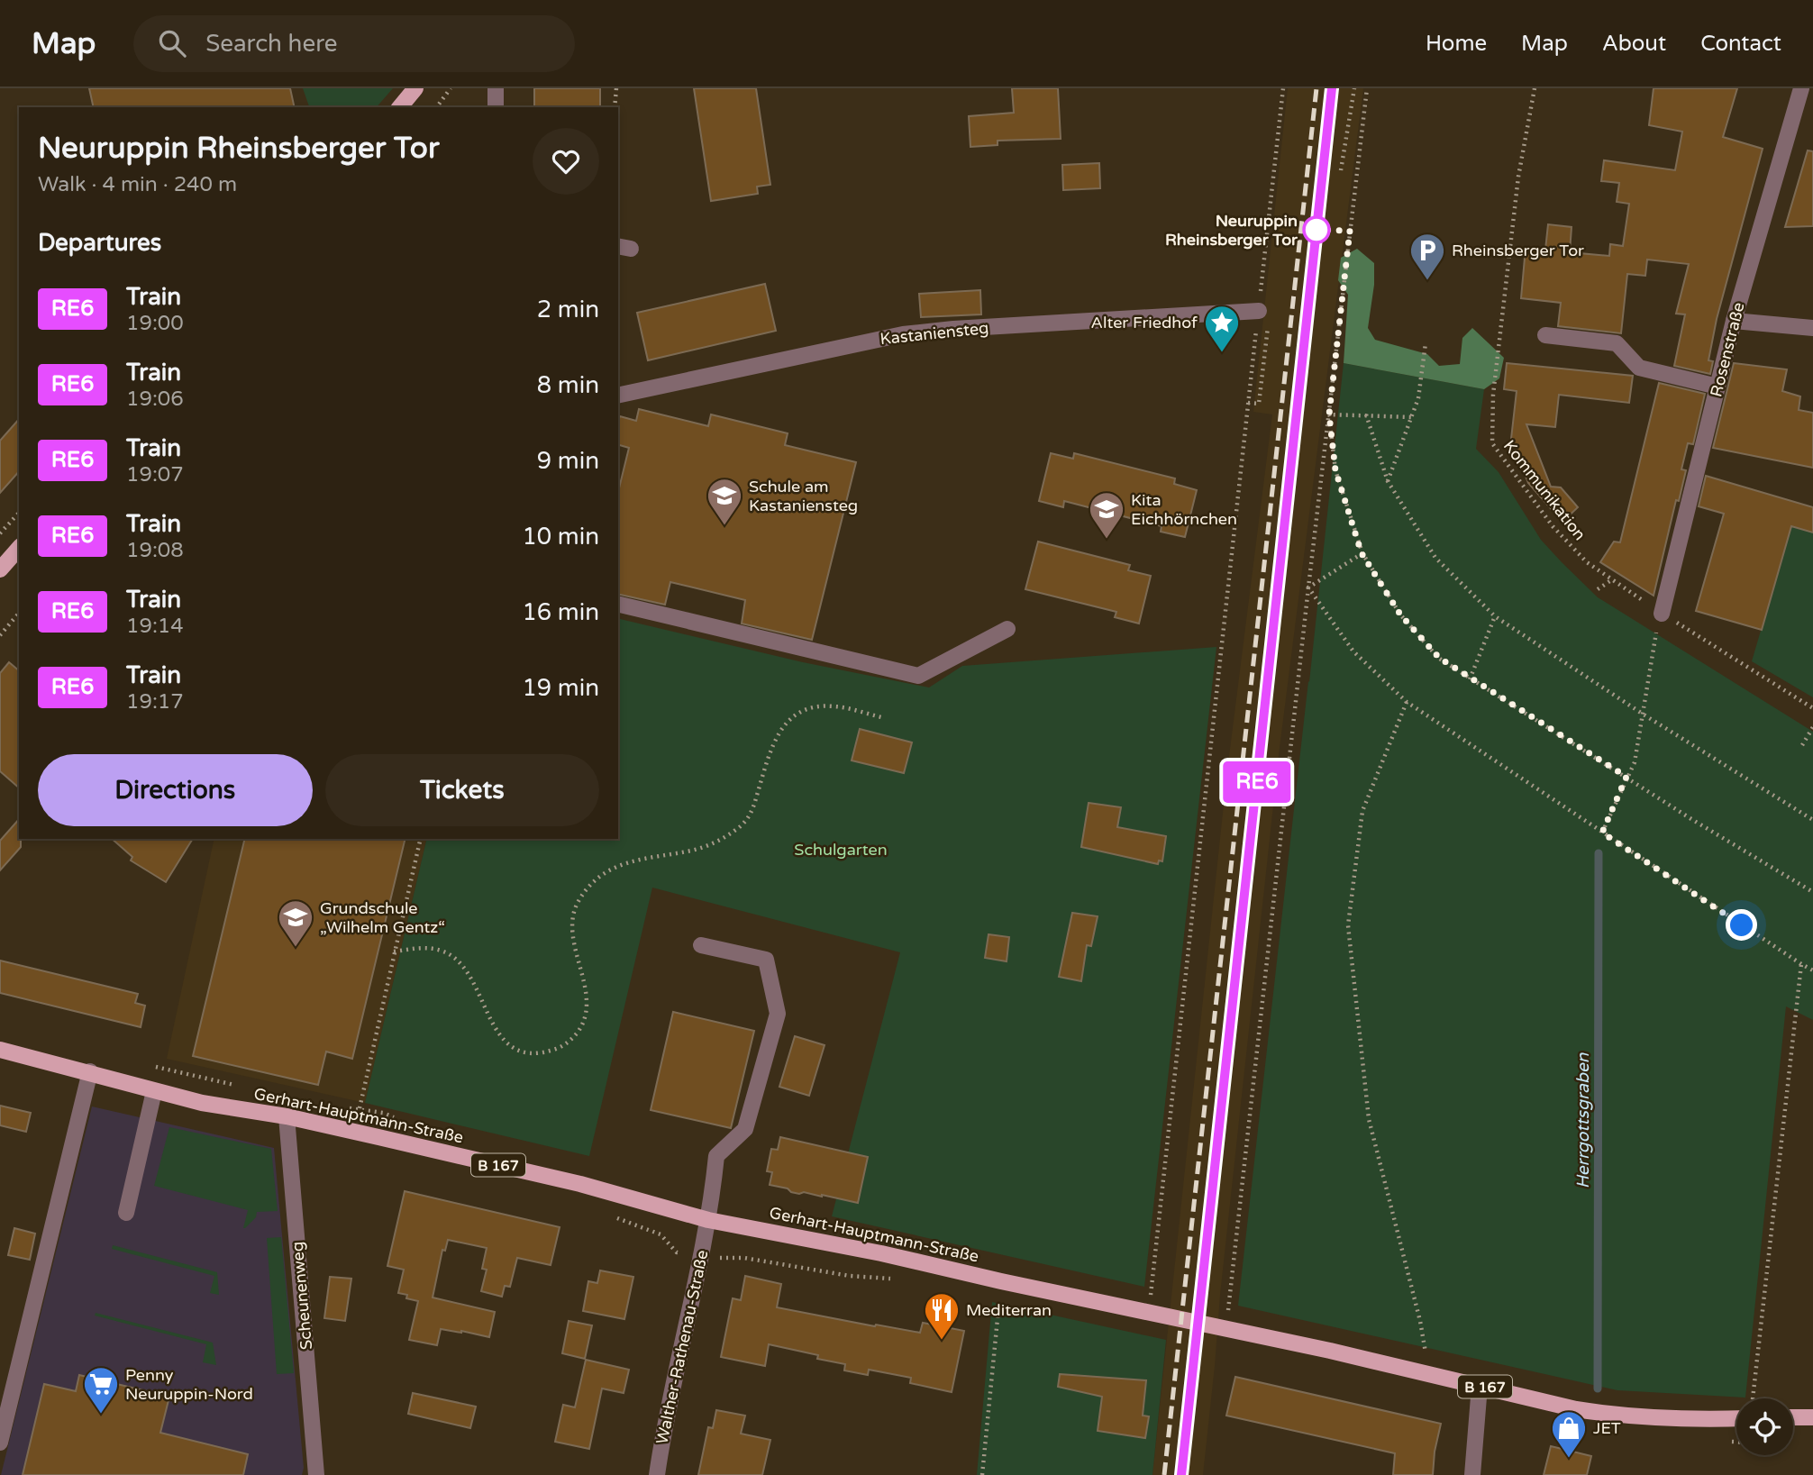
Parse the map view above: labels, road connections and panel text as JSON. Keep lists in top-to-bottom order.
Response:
{
  "streets": {
    "main road": ["Gerhart-Hauptmann-Straße", "B 167"],
    "street": [
      "Kastaniensteg",
      "Rosenstraße",
      "Scheunenweg",
      "Walther-Rathenau-Straße"
    ],
    "path": ["Kommunikation"]
  },
  "crossings": [
    ["Rosenstraße", "Kommunikation"],
    ["Gerhart-Hauptmann-Straße", "Scheunenweg"],
    ["Gerhart-Hauptmann-Straße", "Walther-Rathenau-Straße"]
  ],
  "water": ["Herrgottsgraben"],
  "parks": ["Schulgarten"],
  "places": {
    "other": ["Neuruppin Rheinsberger Tor"],
    "parking": ["Rheinsberger Tor"],
    "place": ["Alter Friedhof"],
    "school or university": ["Schule am Kastaniensteg", "Kita Eichhörnchen", "Grundschule „Wilhelm Gentz“"],
    "restaurant": ["Mediterran"],
    "supermarket": ["Penny Neuruppin-Nord"],
    "shop": ["JET"]
  },
  "page": {
    "header": "Map",
    "search": "Search here",
    "nav": [
      "Home",
      "Map",
      "About",
      "Contact"
    ],
    "on_map": "RE6",
    "heading": [
      ["Neuruppin Rheinsberger Tor", "Walk · 4 min · 240 m"],
      "Departures"
    ],
    "list": [
      {
        "mark": "RE6",
        "name": "Train",
        "note": "19:00",
        "value": "2 min"
      },
      {
        "mark": "RE6",
        "name": "Train",
        "note": "19:06",
        "value": "8 min"
      },
      {
        "mark": "RE6",
        "name": "Train",
        "note": "19:07",
        "value": "9 min"
      },
      {
        "mark": "RE6",
        "name": "Train",
        "note": "19:08",
        "value": "10 min"
      },
      {
        "mark": "RE6",
        "name": "Train",
        "note": "19:14",
        "value": "16 min"
      },
      {
        "mark": "RE6",
        "name": "Train",
        "note": "19:17",
        "value": "19 min"
      }
    ],
    "buttons": ["Directions", "Tickets"]
  }
}
